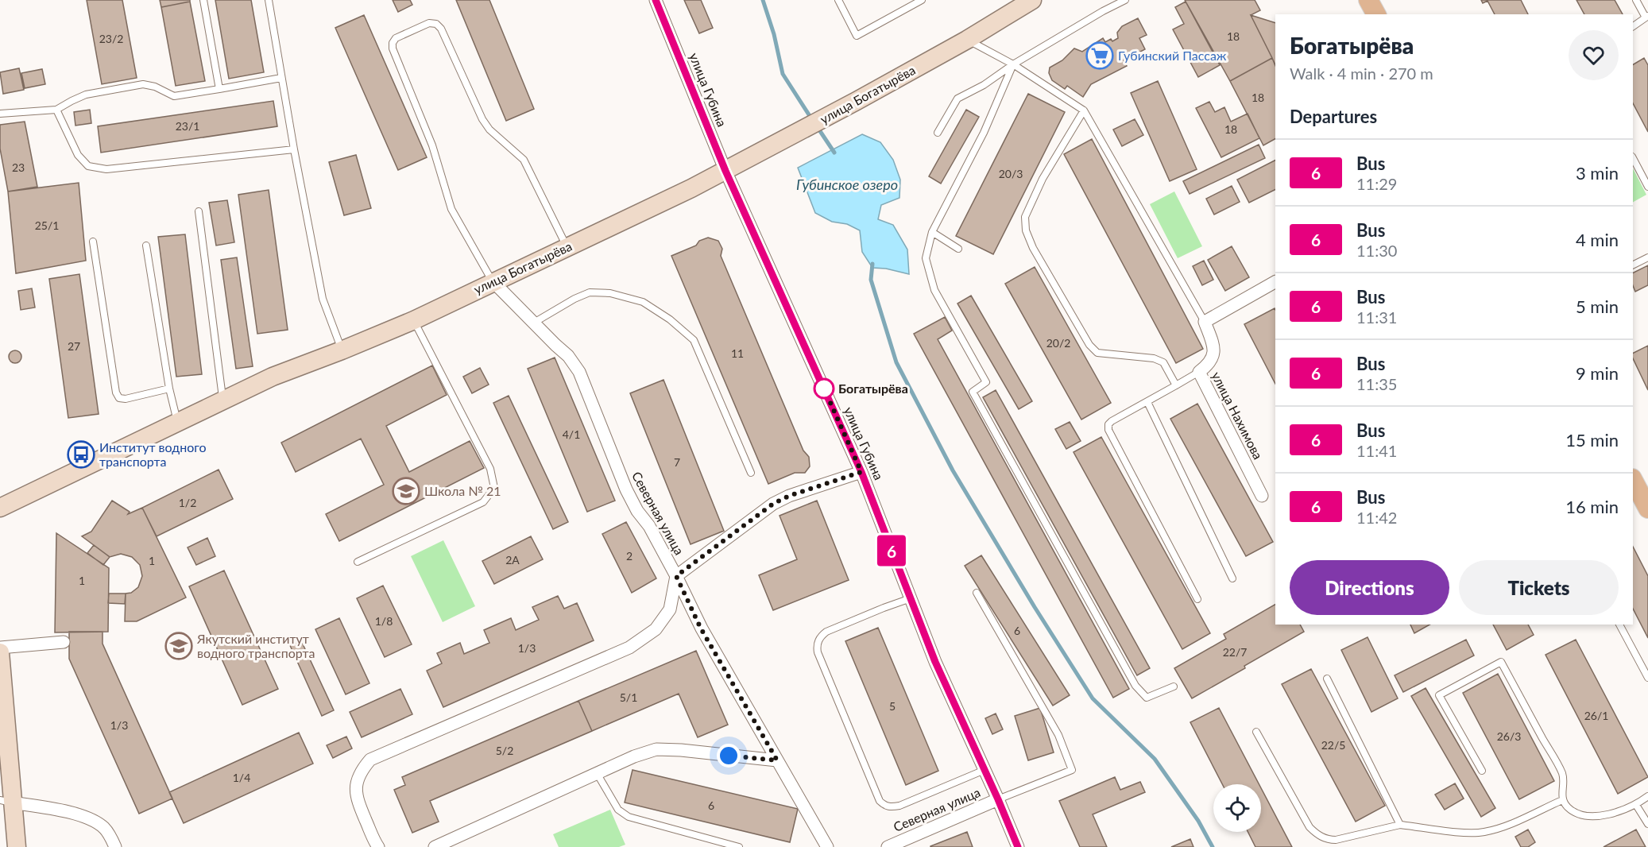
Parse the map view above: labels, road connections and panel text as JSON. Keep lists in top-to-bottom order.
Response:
{
  "streets": {
    "main road": ["улица Богатырёва"],
    "street": ["улица Губина", "улица Нахимова", "Северная улица"]
  },
  "crossings": [
    ["улица Губина", "улица Богатырёва"],
    ["улица Губина", "Северная улица"],
    ["улица Богатырёва", "Северная улица"]
  ],
  "water": ["Губинское озеро"],
  "places": {
    "supermarket": ["Губинский Пассаж"],
    "other": ["Богатырёва"],
    "bus stop": ["Институт водного транспорта"],
    "school or university": ["Школа № 21", "Якутский институт водного транспорта"]
  },
  "lines": ["bus line 6"],
  "house_numbers": [
    "18",
    "23/2",
    "18",
    "23/1",
    "18",
    "23",
    "20/3",
    "25/1",
    "20/2",
    "27",
    "11",
    "4/1",
    "7",
    "1/2",
    "2",
    "2А",
    "1",
    "1",
    "1/8",
    "6",
    "1/3",
    "22/7",
    "5/1",
    "5",
    "26/1",
    "1/3",
    "26/3",
    "22/5",
    "5/2",
    "1/4",
    "6"
  ],
  "page": {
    "on_map": "6",
    "heading": [
      ["Богатырёва", "Walk · 4 min · 270 m"],
      "Departures"
    ],
    "list": [
      {
        "mark": "6",
        "name": "Bus",
        "note": "11:29",
        "value": "3 min"
      },
      {
        "mark": "6",
        "name": "Bus",
        "note": "11:30",
        "value": "4 min"
      },
      {
        "mark": "6",
        "name": "Bus",
        "note": "11:31",
        "value": "5 min"
      },
      {
        "mark": "6",
        "name": "Bus",
        "note": "11:35",
        "value": "9 min"
      },
      {
        "mark": "6",
        "name": "Bus",
        "note": "11:41",
        "value": "15 min"
      },
      {
        "mark": "6",
        "name": "Bus",
        "note": "11:42",
        "value": "16 min"
      }
    ],
    "buttons": ["Directions", "Tickets"]
  }
}
